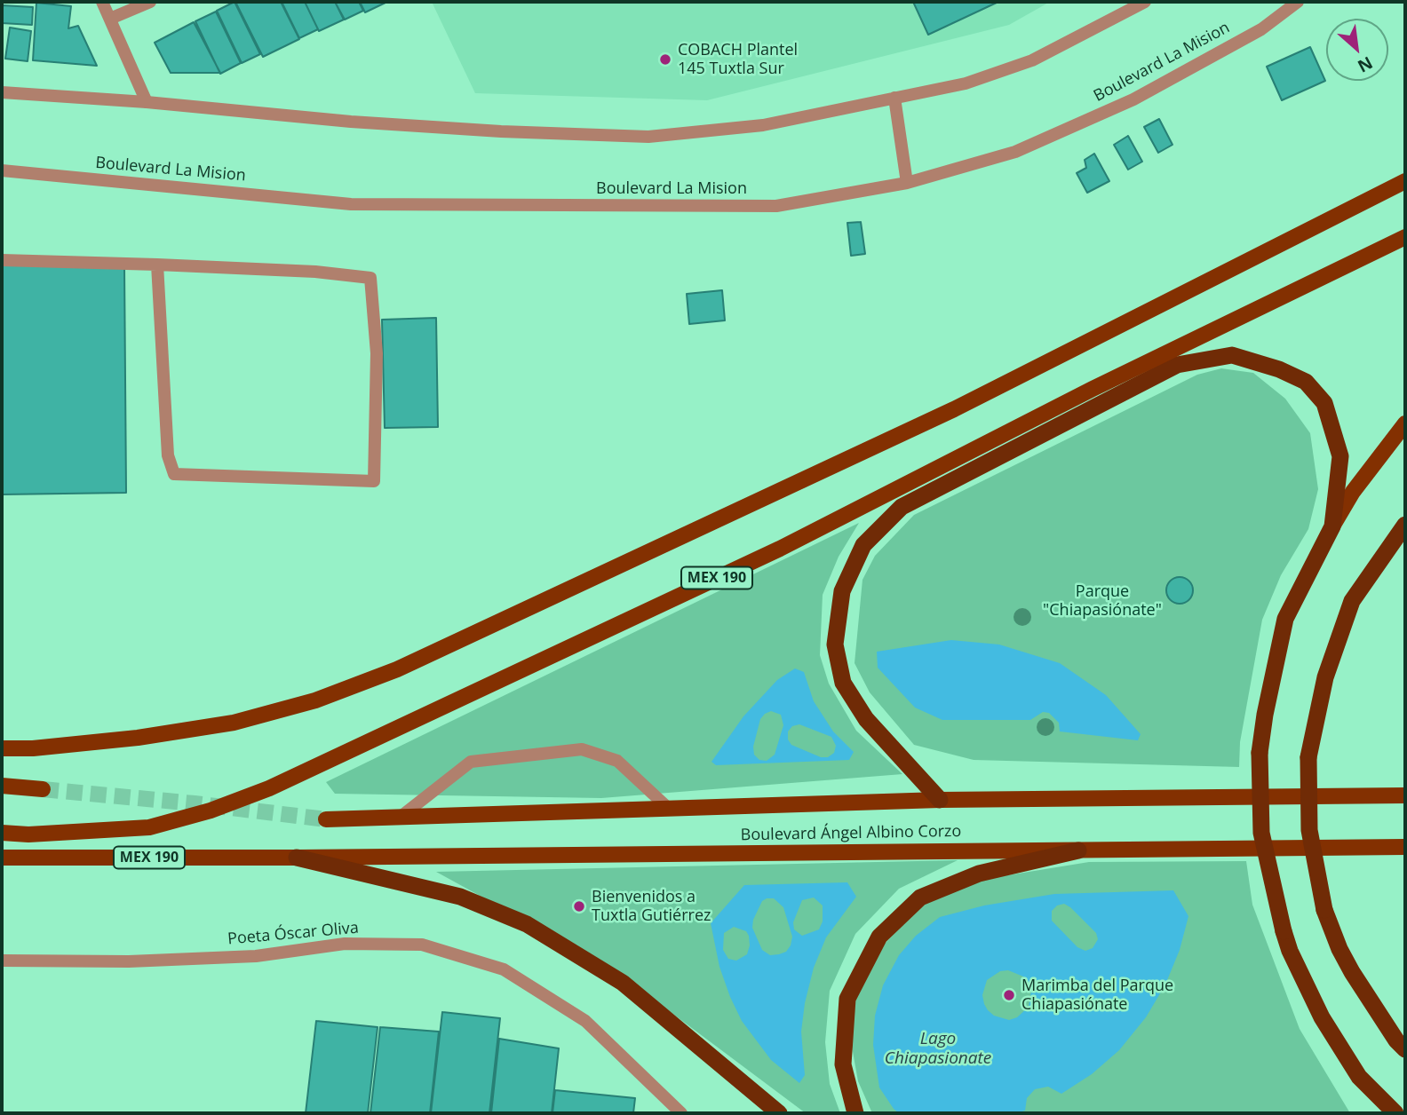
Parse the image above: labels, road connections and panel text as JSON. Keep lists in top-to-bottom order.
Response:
{
  "streets": {
    "main road": ["MEX 190", "Boulevard Ángel Albino Corzo"],
    "street": ["Boulevard La Mision", "Poeta Óscar Oliva"]
  },
  "crossings": [
    ["MEX 190", "Boulevard Ángel Albino Corzo"]
  ],
  "water": ["Lago Chiapasionate"],
  "parks": ["Parque \"Chiapasiónate\""],
  "places": ["COBACH Plantel 145 Tuxtla Sur", "Bienvenidos a Tuxtla Gutiérrez", "Marimba del Parque Chiapasiónate"],
  "north": "bottom right"
}
